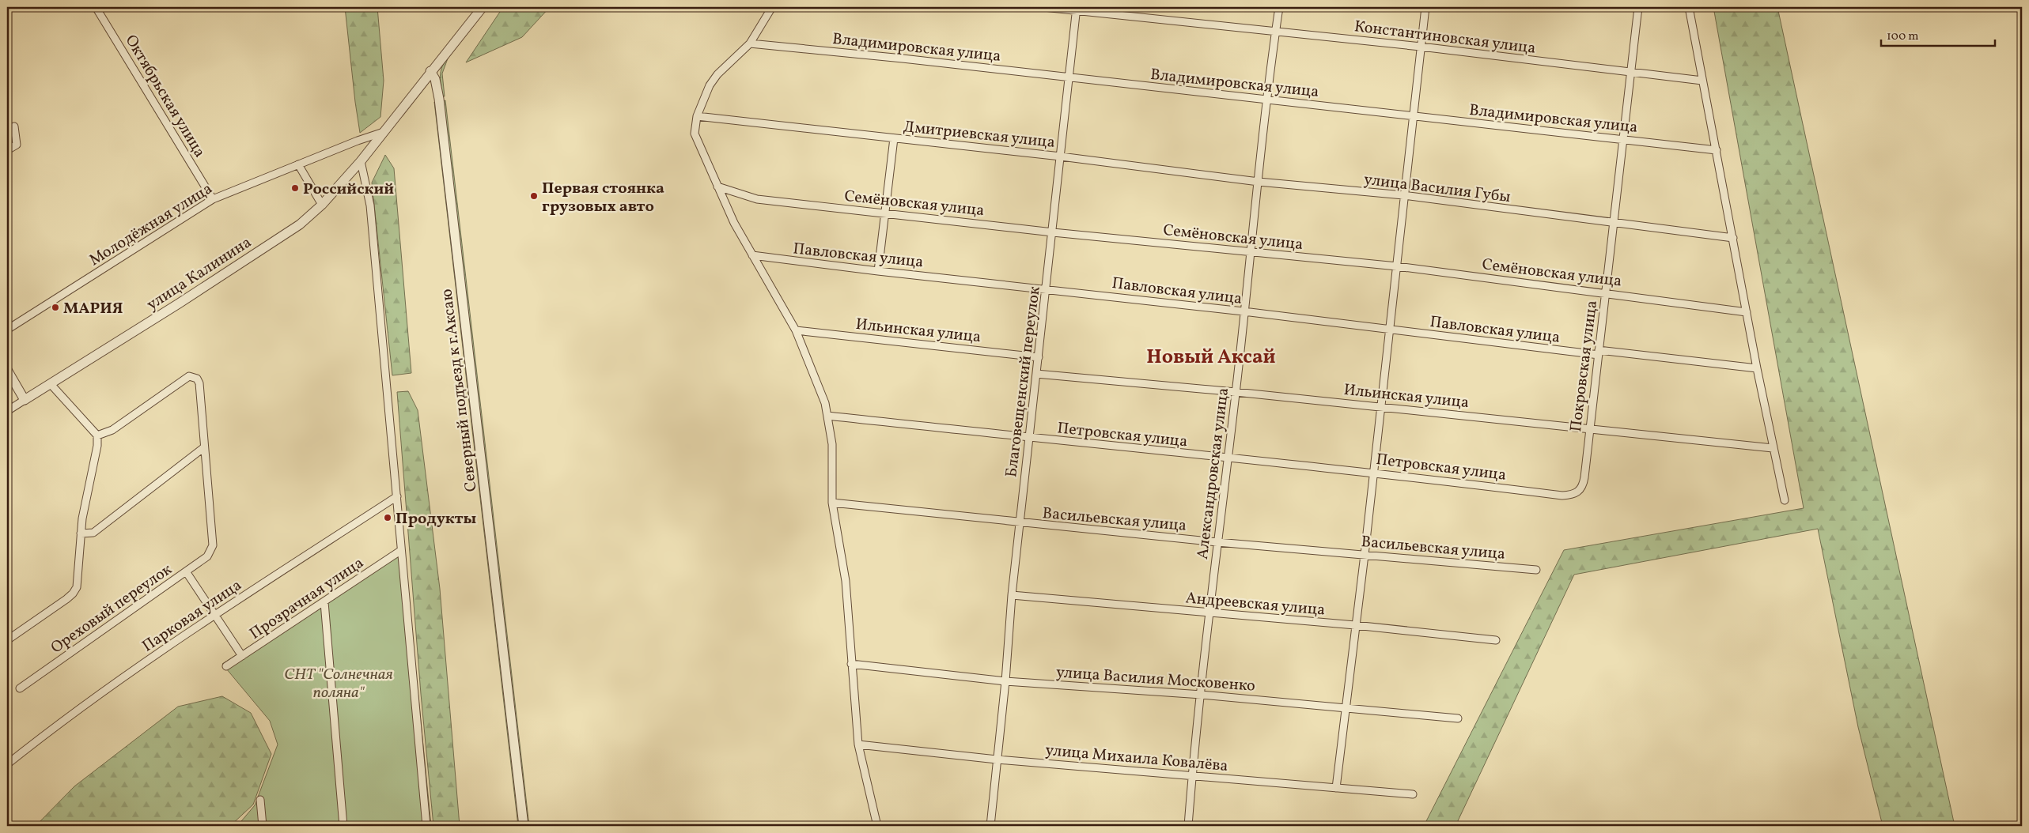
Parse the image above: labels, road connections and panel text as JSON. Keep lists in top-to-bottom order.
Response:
{
  "streets": {
    "street": [
      "Константиновская улица",
      "Владимировская улица",
      "Октябрьская улица",
      "Дмитриевская улица",
      "улица Василия Губы",
      "Семёновская улица",
      "Молодёжная улица",
      "Павловская улица",
      "улица Калинина",
      "Ильинская улица",
      "Покровская улица",
      "Благовещенский переулок",
      "Северный подъезд к г.Аксаю",
      "Петровская улица",
      "Александровская улица",
      "Васильевская улица",
      "Прозрачная улица",
      "Андреевская улица",
      "Ореховый переулок",
      "Парковая улица",
      "улица Василия Московенко",
      "улица Михаила Ковалёва"
    ]
  },
  "crossings": [
    ["Константиновская улица", "Покровская улица"],
    ["Константиновская улица", "Благовещенский переулок"],
    ["Константиновская улица", "Александровская улица"],
    ["Владимировская улица", "Покровская улица"],
    ["Владимировская улица", "Благовещенский переулок"],
    ["Владимировская улица", "Александровская улица"],
    ["Октябрьская улица", "Молодёжная улица"],
    ["Дмитриевская улица", "улица Василия Губы"],
    ["Дмитриевская улица", "Благовещенский переулок"],
    ["Дмитриевская улица", "Александровская улица"],
    ["улица Василия Губы", "Покровская улица"],
    ["улица Василия Губы", "Александровская улица"],
    ["Семёновская улица", "Покровская улица"],
    ["Семёновская улица", "Благовещенский переулок"],
    ["Семёновская улица", "Александровская улица"],
    ["Молодёжная улица", "улица Калинина"],
    ["Павловская улица", "Покровская улица"],
    ["Павловская улица", "Благовещенский переулок"],
    ["Павловская улица", "Александровская улица"],
    ["улица Калинина", "Северный подъезд к г.Аксаю"],
    ["Ильинская улица", "Покровская улица"],
    ["Ильинская улица", "Благовещенский переулок"],
    ["Ильинская улица", "Александровская улица"],
    ["Покровская улица", "Петровская улица"],
    ["Благовещенский переулок", "Петровская улица"],
    ["Благовещенский переулок", "Васильевская улица"],
    ["Благовещенский переулок", "Андреевская улица"],
    ["Благовещенский переулок", "улица Василия Московенко"],
    ["Благовещенский переулок", "улица Михаила Ковалёва"],
    ["Петровская улица", "Александровская улица"],
    ["Александровская улица", "Васильевская улица"],
    ["Александровская улица", "Андреевская улица"],
    ["Александровская улица", "улица Василия Московенко"],
    ["Александровская улица", "улица Михаила Ковалёва"]
  ],
  "districts": ["Новый Аксай"],
  "parks": ["СНТ \"Солнечная поляна\""],
  "places": [
    "Российский",
    "Первая стоянка грузовых авто",
    "МАРИЯ",
    "Продукты"
  ],
  "scale_bar": "100 m"
}
